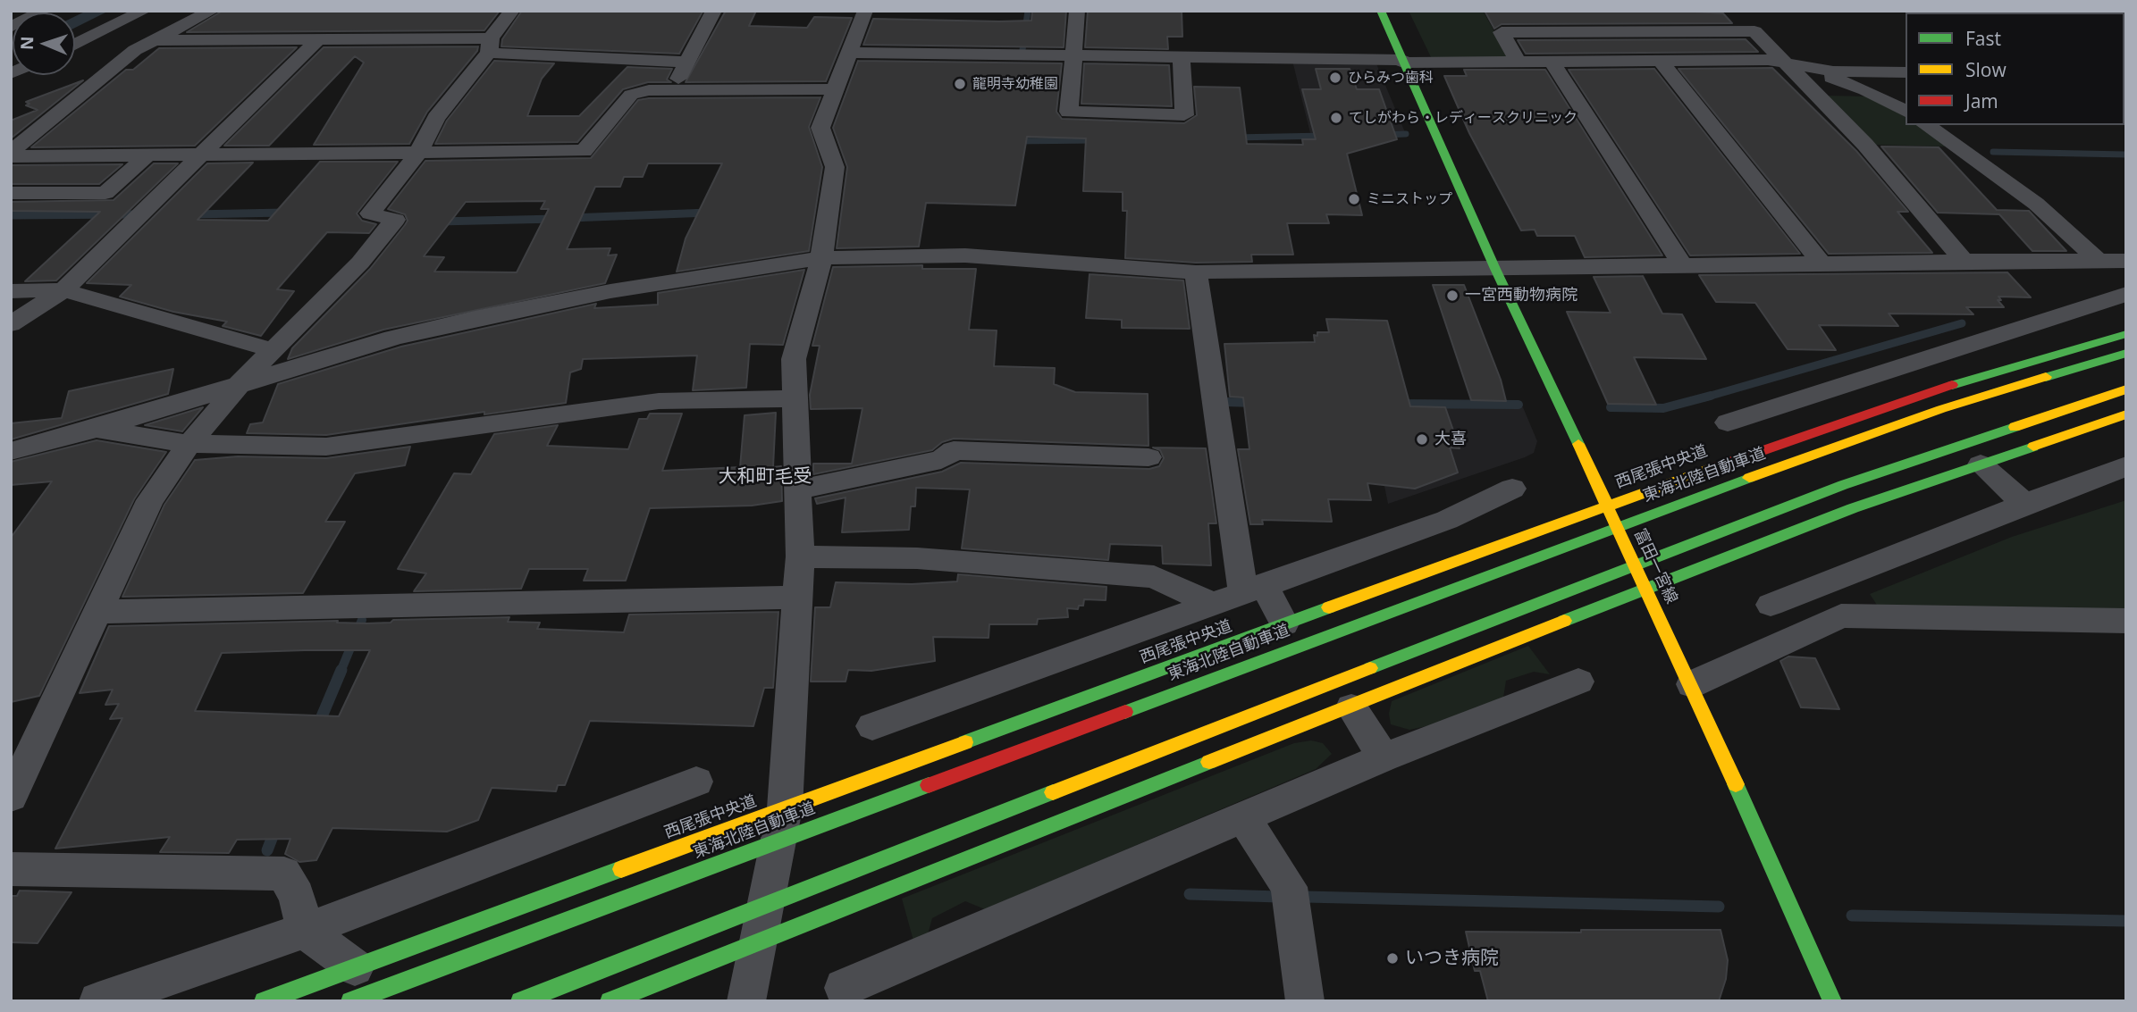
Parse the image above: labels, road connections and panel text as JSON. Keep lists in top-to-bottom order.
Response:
{
  "streets": {
    "main road": ["西尾張中央道", "東海北陸自動車道", "富田一宮線"]
  },
  "crossings": [
    ["西尾張中央道", "東海北陸自動車道"],
    ["西尾張中央道", "富田一宮線"]
  ],
  "districts": ["大和町毛受"],
  "places": [
    "ひらみつ歯科",
    "龍明寺幼稚園",
    "てしがわら・レディースクリニック",
    "ミニストップ",
    "一宮西動物病院",
    "大喜",
    "いつき病院"
  ],
  "legend": ["Fast", "Slow", "Jam"],
  "north": "left"
}
